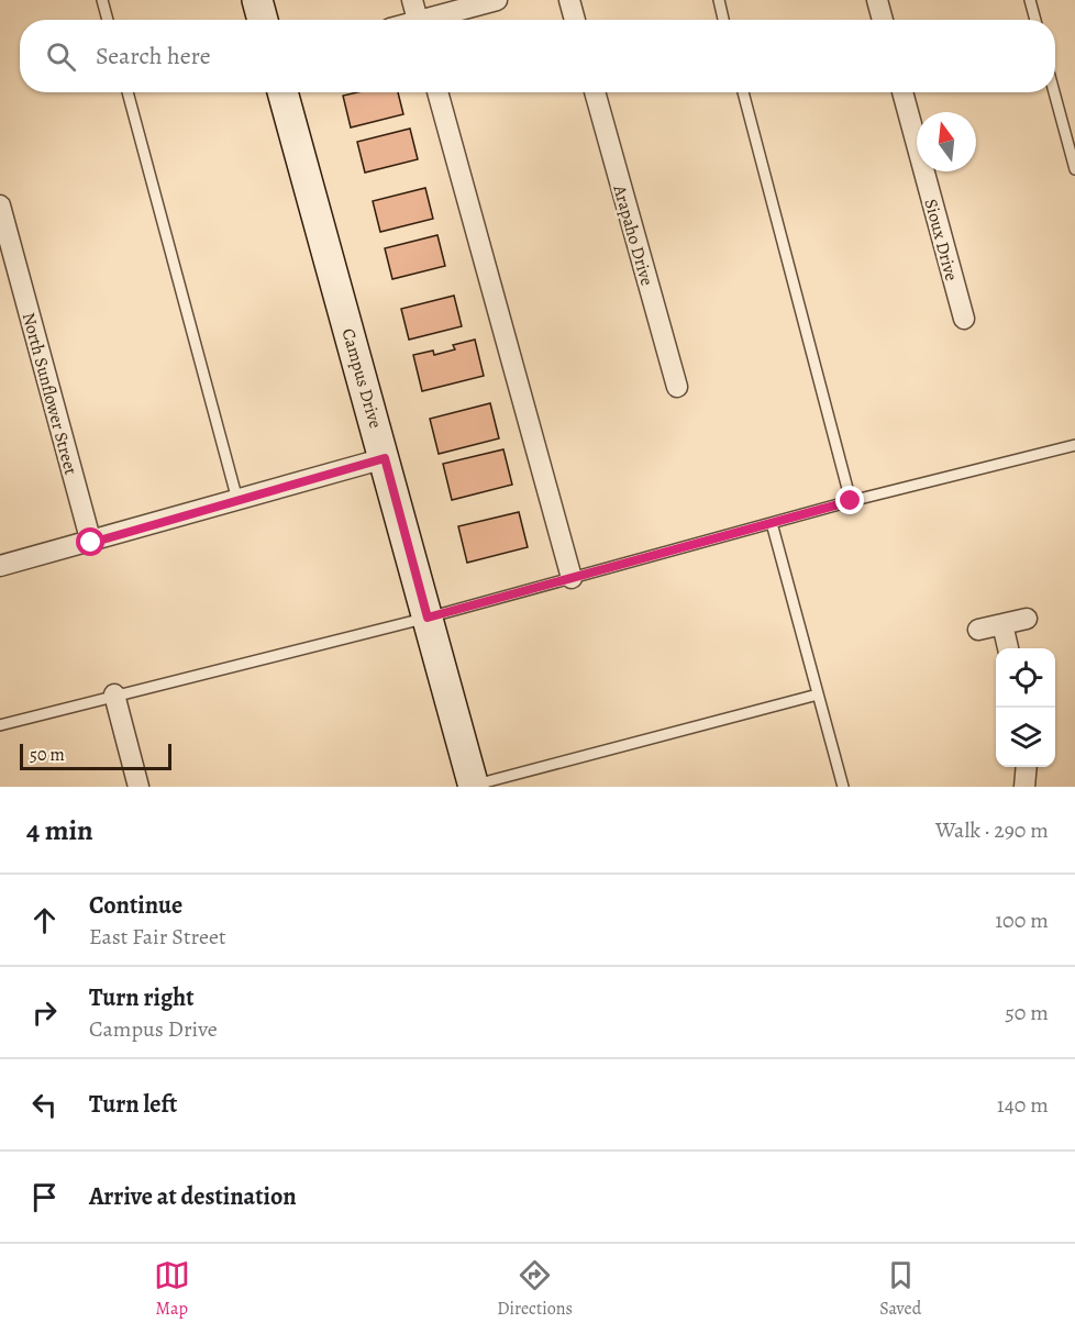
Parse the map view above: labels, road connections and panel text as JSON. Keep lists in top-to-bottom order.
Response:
{
  "streets": {
    "main road": ["Campus Drive"],
    "street": ["Arapaho Drive", "Sioux Drive", "North Sunflower Street"]
  },
  "scale_bar": "50 m",
  "north": "top",
  "page": {
    "search": "Search here",
    "scale": "50 m",
    "heading": ["4 min", "Walk · 290 m"],
    "list": [
      ["Continue", "East Fair Street", "100 m"],
      ["Turn right", "Campus Drive", "50 m"],
      ["Turn left", "140 m"],
      "Arrive at destination"
    ],
    "nav": ["Map", "Directions", "Saved"]
  }
}
